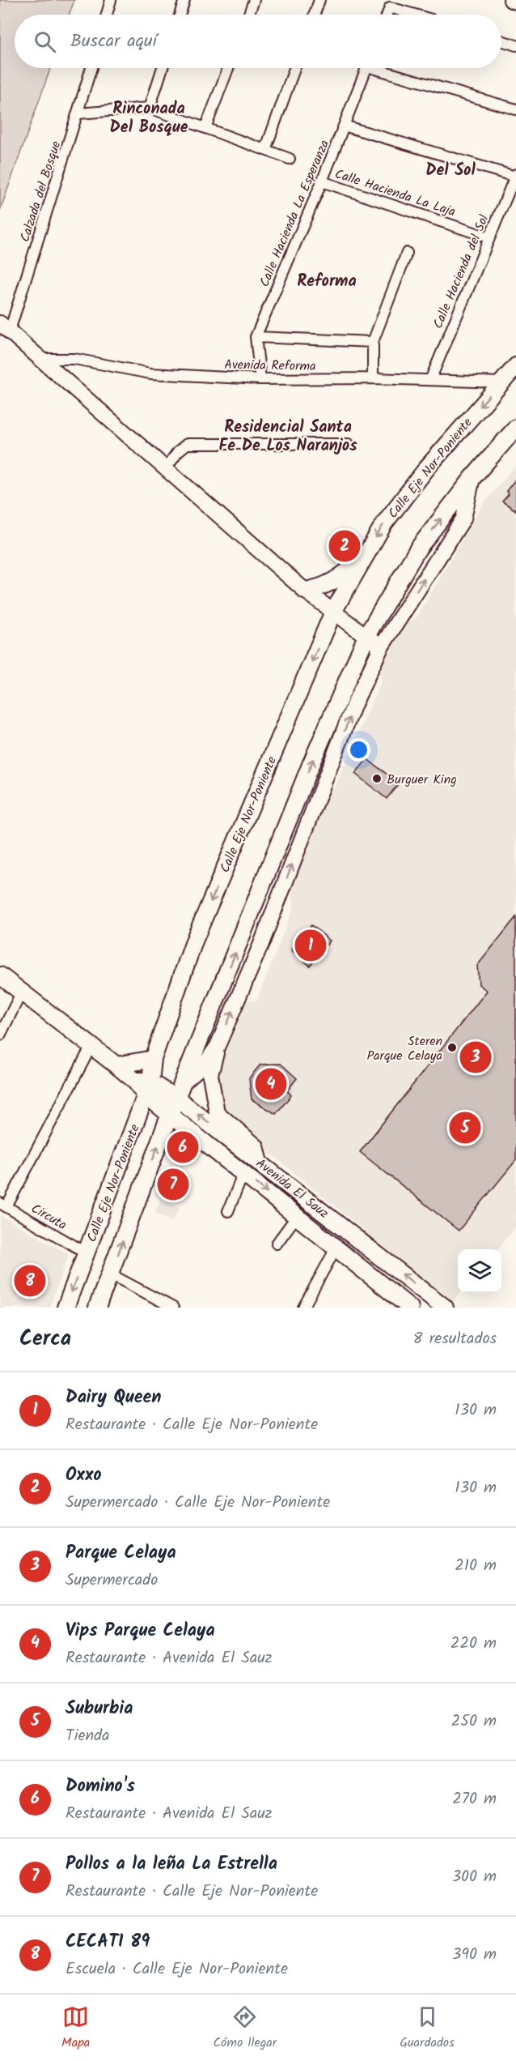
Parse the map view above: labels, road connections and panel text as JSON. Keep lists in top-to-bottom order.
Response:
{
  "streets": {
    "main road": ["Calle Eje Nor-Poniente", "Avenida El Sauz"],
    "street": [
      "Calzada del Bosque",
      "Calle Hacienda La Laja",
      "Calle Hacienda La Esperanza",
      "Calle Hacienda del Sol",
      "Avenida Reforma",
      "Circuta"
    ]
  },
  "crossings": [
    ["Calle Hacienda La Laja", "Calle Hacienda La Esperanza"],
    ["Calle Hacienda La Laja", "Calle Hacienda del Sol"],
    ["Calle Hacienda La Esperanza", "Avenida Reforma"],
    ["Calle Hacienda del Sol", "Avenida Reforma"],
    ["Avenida Reforma", "Calle Eje Nor-Poniente"],
    ["Calle Eje Nor-Poniente", "Avenida El Sauz"],
    ["Calle Eje Nor-Poniente", "Circuta"]
  ],
  "districts": [
    "Rinconada Del Bosque",
    "Del Sol",
    "Reforma",
    "Residencial Santa Fe De Los Naranjos"
  ],
  "places": ["Burguer King", "Steren Parque Celaya"],
  "page": {
    "search": "Buscar aquí",
    "pins": [
      "2",
      "1",
      "3",
      "4",
      "5",
      "6",
      "7",
      "8"
    ],
    "heading": ["Cerca", "8 resultados"],
    "list": [
      {
        "mark": "1",
        "name": "Dairy Queen",
        "note": "Restaurante · Calle Eje Nor-Poniente",
        "value": "130 m"
      },
      {
        "mark": "2",
        "name": "Oxxo",
        "note": "Supermercado · Calle Eje Nor-Poniente",
        "value": "130 m"
      },
      {
        "mark": "3",
        "name": "Parque Celaya",
        "note": "Supermercado",
        "value": "210 m"
      },
      {
        "mark": "4",
        "name": "Vips Parque Celaya",
        "note": "Restaurante · Avenida El Sauz",
        "value": "220 m"
      },
      {
        "mark": "5",
        "name": "Suburbia",
        "note": "Tienda",
        "value": "250 m"
      },
      {
        "mark": "6",
        "name": "Domino's",
        "note": "Restaurante · Avenida El Sauz",
        "value": "270 m"
      },
      {
        "mark": "7",
        "name": "Pollos a la leña La Estrella",
        "note": "Restaurante · Calle Eje Nor-Poniente",
        "value": "300 m"
      },
      {
        "mark": "8",
        "name": "CECATI 89",
        "note": "Escuela · Calle Eje Nor-Poniente",
        "value": "390 m"
      }
    ],
    "nav": ["Mapa", "Cómo llegar", "Guardados"]
  }
}
